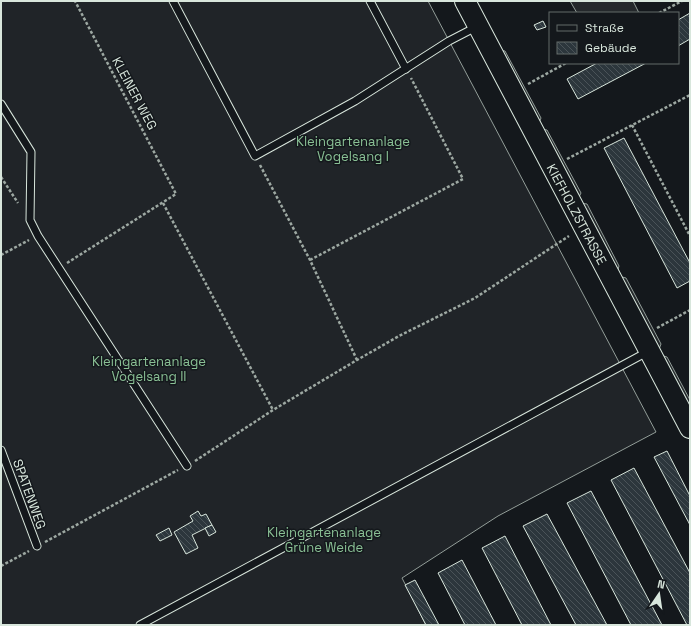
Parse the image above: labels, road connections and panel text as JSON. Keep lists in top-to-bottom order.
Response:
{
  "streets": {
    "street": ["KIEFHOLZSTRASSE"],
    "lane": ["SPATENWEG"],
    "path": ["KLEINER WEG"]
  },
  "parks": ["Kleingartenanlage Vogelsang I", "Kleingartenanlage Vogelsang II", "Kleingartenanlage Grüne Weide"],
  "legend": ["Straße", "Gebäude"],
  "north": "top"
}
